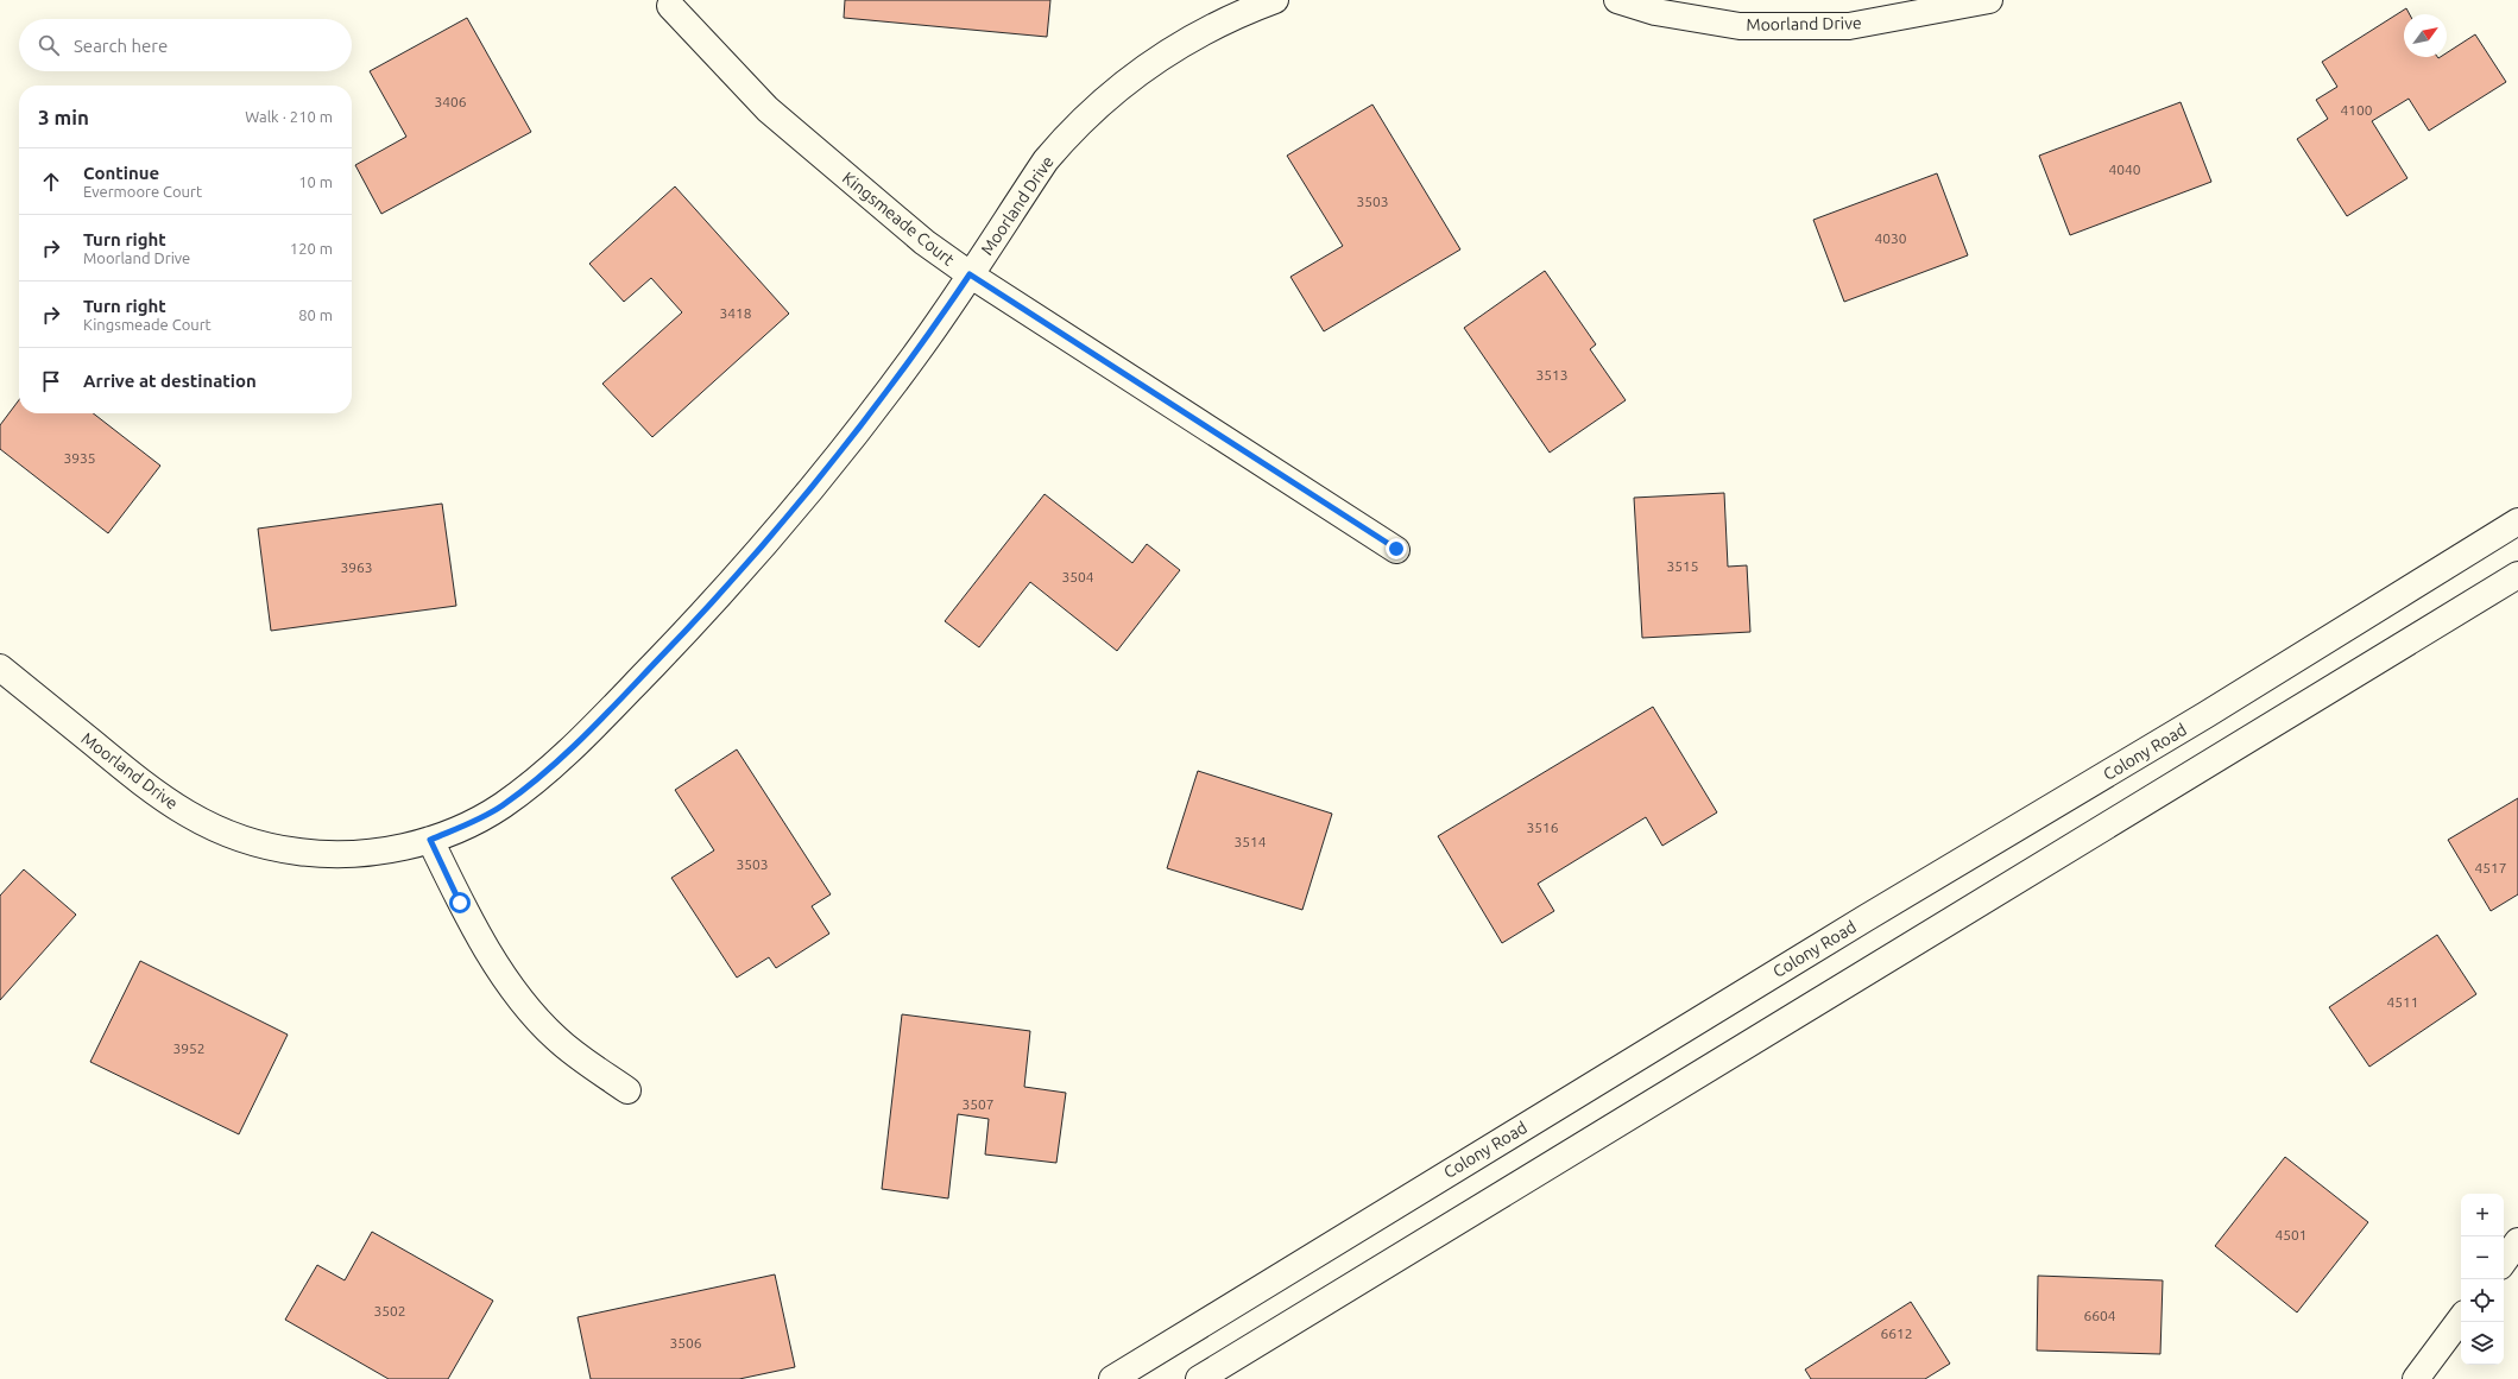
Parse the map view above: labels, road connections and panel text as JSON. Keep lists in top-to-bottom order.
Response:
{
  "streets": {
    "street": ["Moorland Drive", "Kingsmeade Court", "Colony Road"]
  },
  "crossings": [
    ["Moorland Drive", "Kingsmeade Court"]
  ],
  "house_numbers": [
    "3406",
    "4100",
    "4040",
    "3503",
    "4030",
    "3418",
    "3513",
    "3935",
    "3515",
    "3963",
    "3504",
    "3516",
    "3514",
    "3503",
    "4517",
    "4511",
    "3952",
    "3507",
    "4501",
    "3502",
    "6604",
    "6612",
    "3506"
  ],
  "north": "top right",
  "page": {
    "search": "Search here",
    "heading": ["3 min", "Walk · 210 m"],
    "list": [
      ["Continue", "Evermoore Court", "10 m"],
      ["Turn right", "Moorland Drive", "120 m"],
      ["Turn right", "Kingsmeade Court", "80 m"],
      "Arrive at destination"
    ],
    "map_buttons": ["+", "−"]
  }
}
